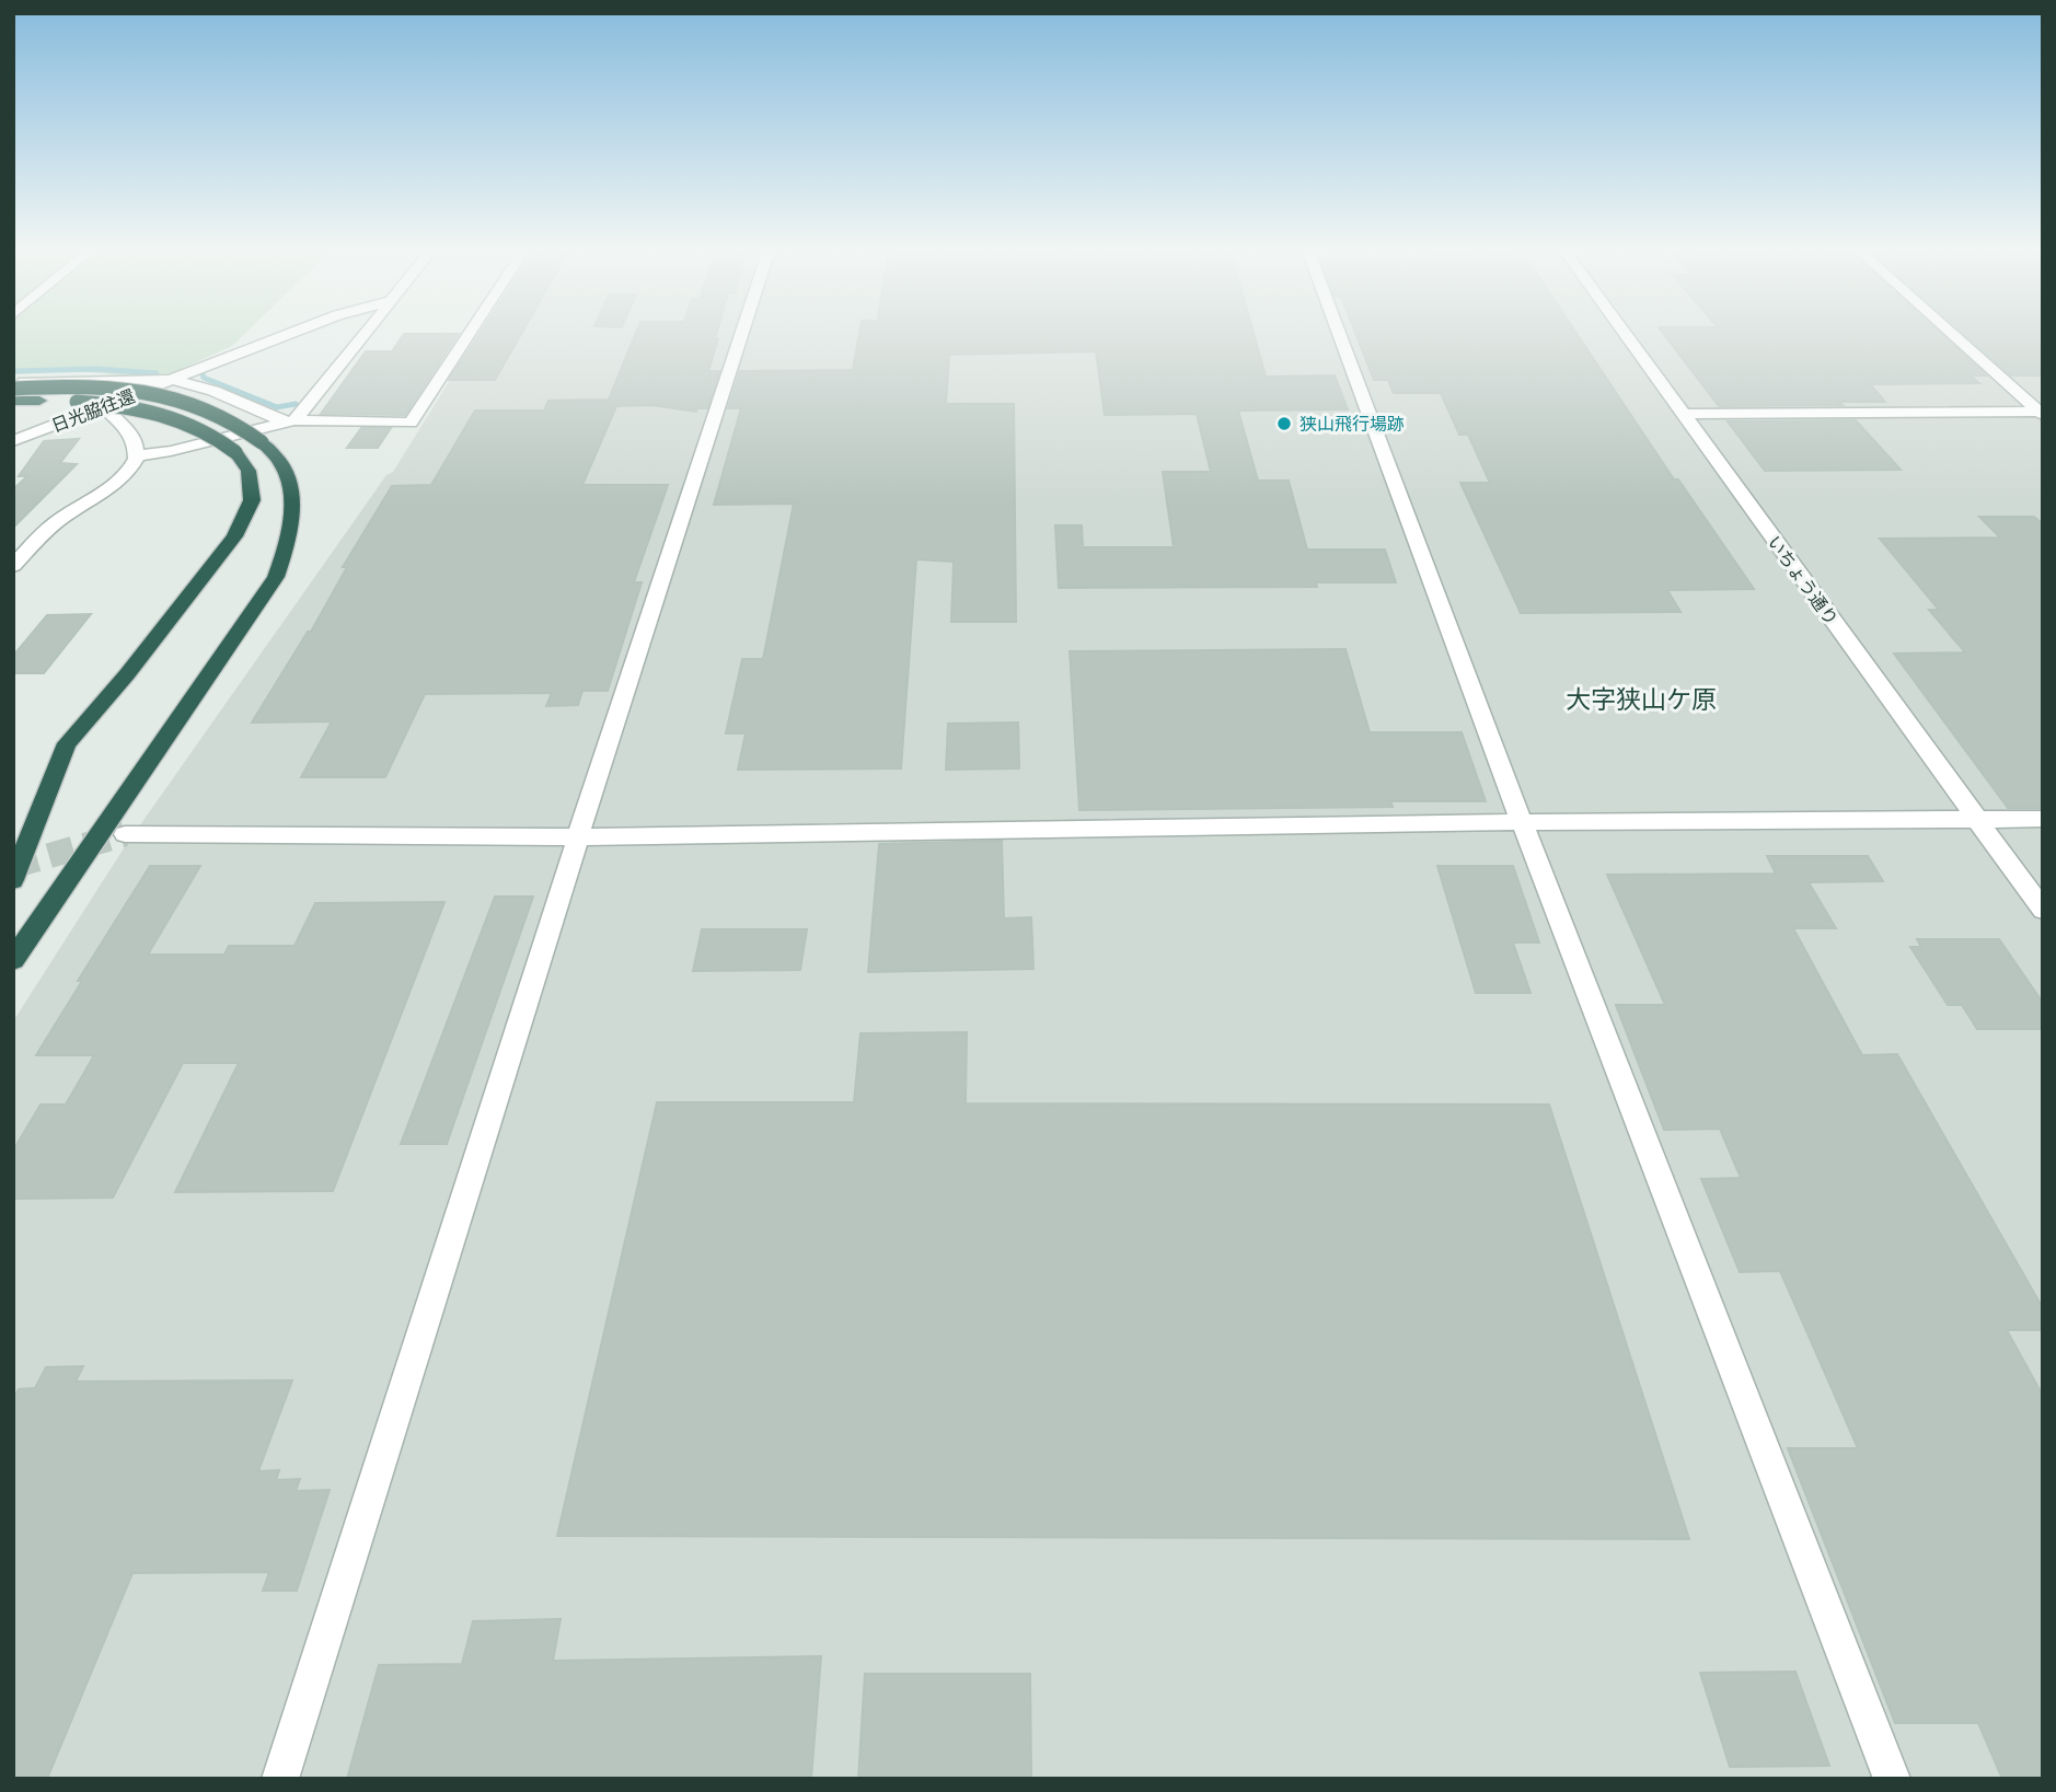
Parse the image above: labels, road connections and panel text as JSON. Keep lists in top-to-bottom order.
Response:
{
  "streets": {
    "street": ["日光脇往還", "いちょう通り"]
  },
  "districts": ["大字狭山ケ原"],
  "places": ["狭山飛行場跡"]
}
